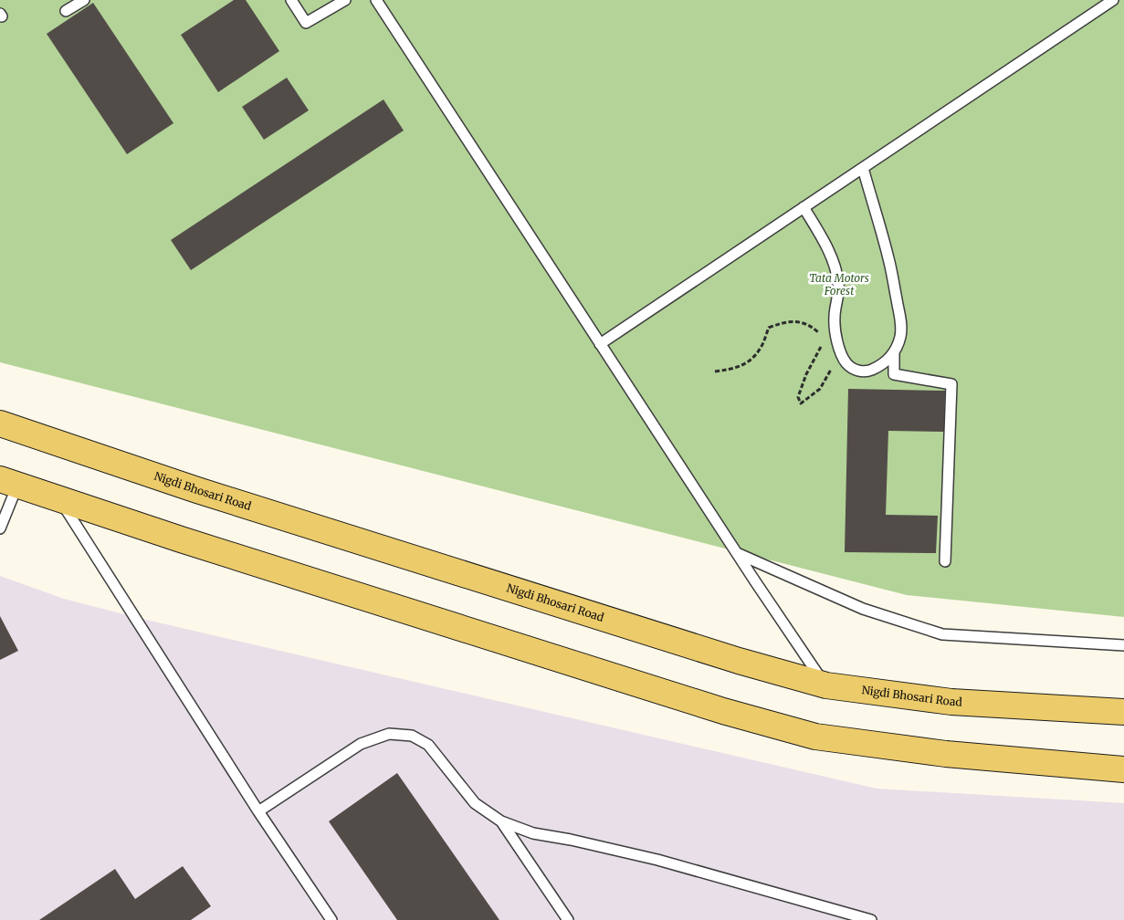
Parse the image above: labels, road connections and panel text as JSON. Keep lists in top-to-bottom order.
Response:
{
  "streets": {
    "main road": ["Nigdi Bhosari Road"]
  },
  "parks": ["Tata Motors Forest"]
}
